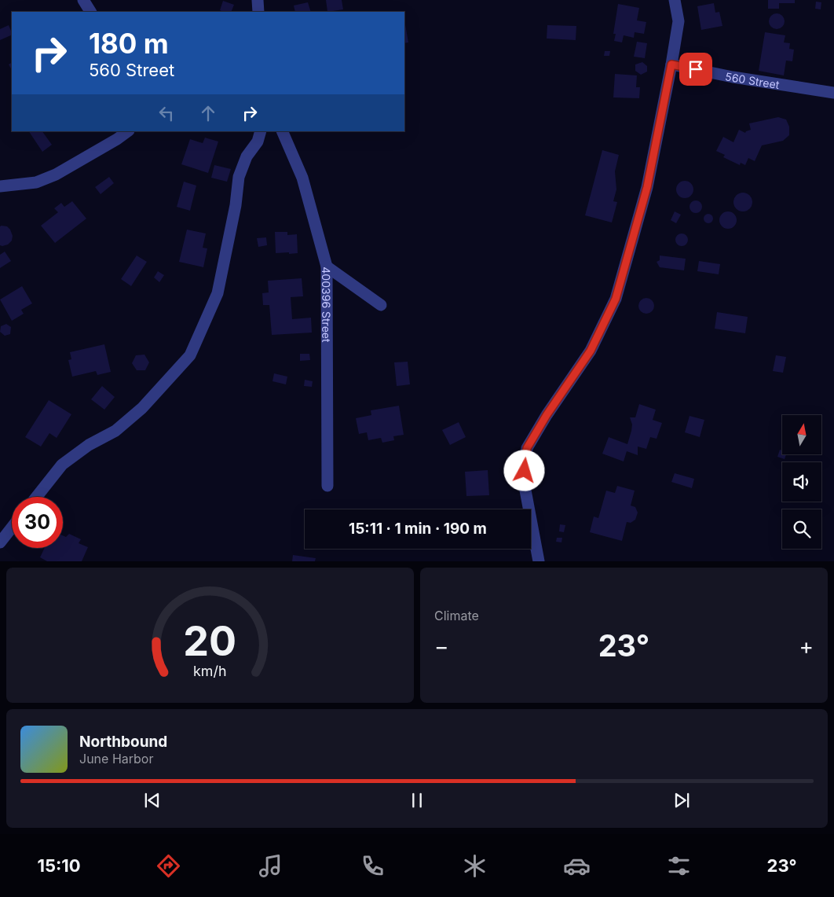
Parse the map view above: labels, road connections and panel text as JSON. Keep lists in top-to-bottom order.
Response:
{
  "streets": {
    "street": ["560 Street", "400396 Street"]
  },
  "north": "top",
  "page": {
    "turn": ["180 m", "560 Street"],
    "limit": "30",
    "trip": "15:11 · 1 min · 190 m",
    "tile": "Climate",
    "heat": ["−", "23°", "+"],
    "song": ["Northbound", "June Harbor"],
    "tabs": ["15:10", "23°"],
    "gauge": ["20", "km/h"]
  }
}
